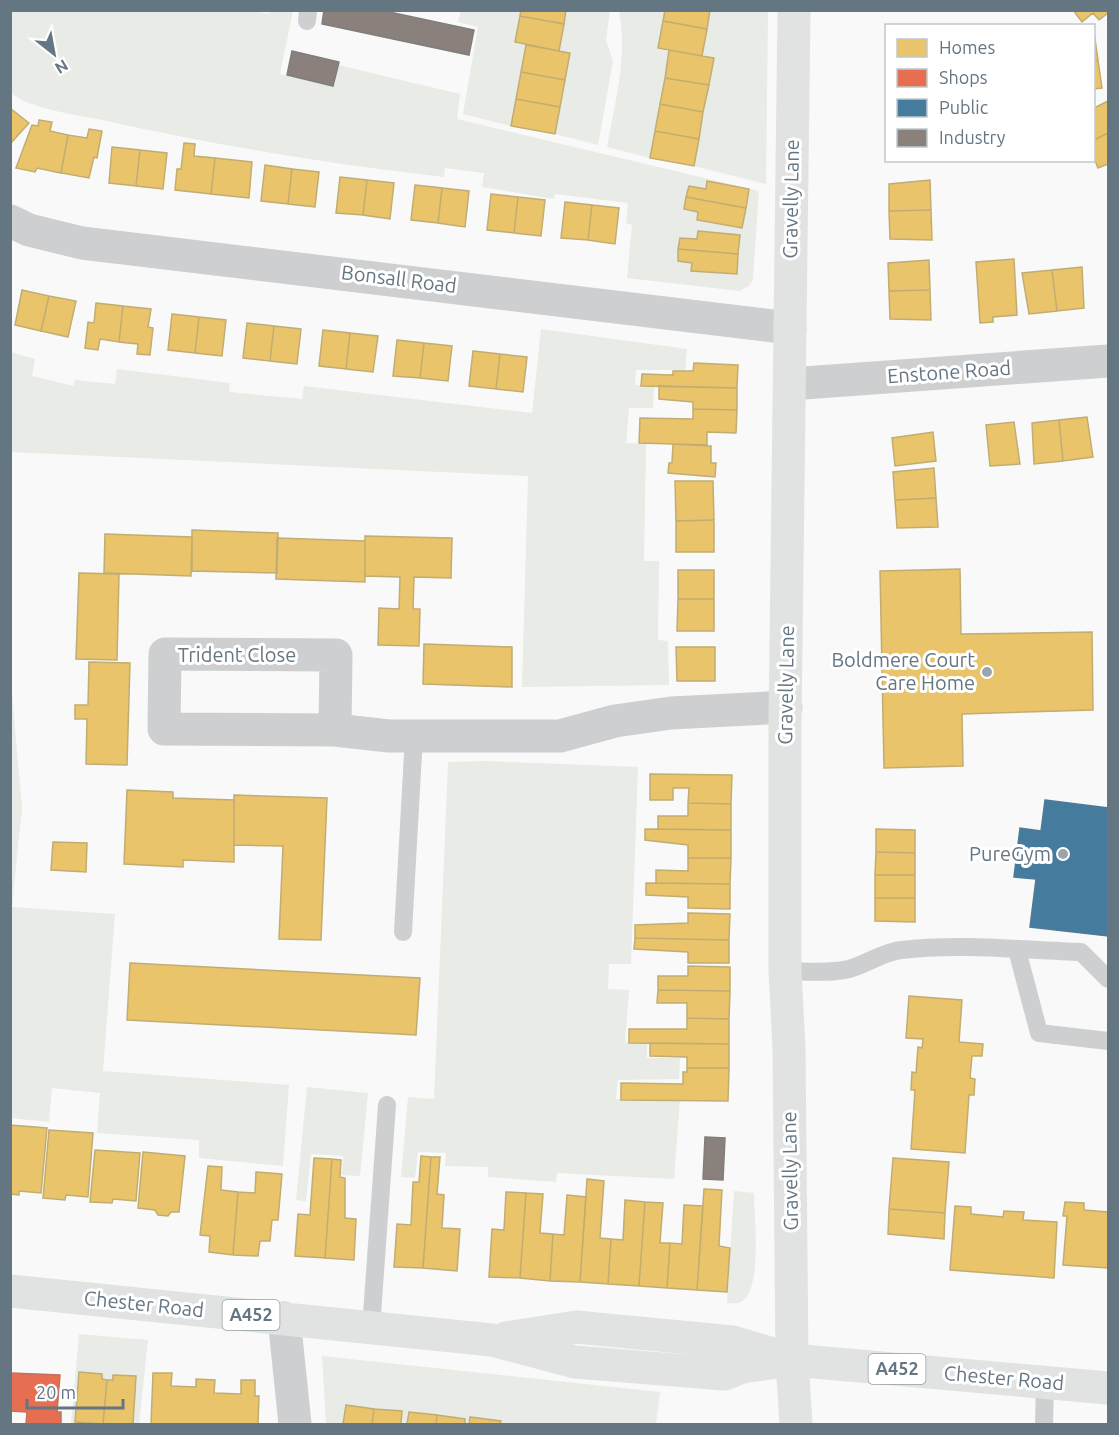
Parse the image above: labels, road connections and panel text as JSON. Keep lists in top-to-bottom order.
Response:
{
  "streets": {
    "main road": ["Gravelly Lane", "Chester Road", "A452"],
    "street": ["Bonsall Road", "Enstone Road", "Trident Close"]
  },
  "crossings": [
    ["Gravelly Lane", "Bonsall Road"],
    ["Gravelly Lane", "Enstone Road"],
    ["Gravelly Lane", "Trident Close"],
    ["Gravelly Lane", "Chester Road"]
  ],
  "places": ["Boldmere Court Care Home", "PureGym"],
  "legend": [
    "Homes",
    "Shops",
    "Public",
    "Industry"
  ],
  "scale_bar": "20 m",
  "north": "bottom right"
}
